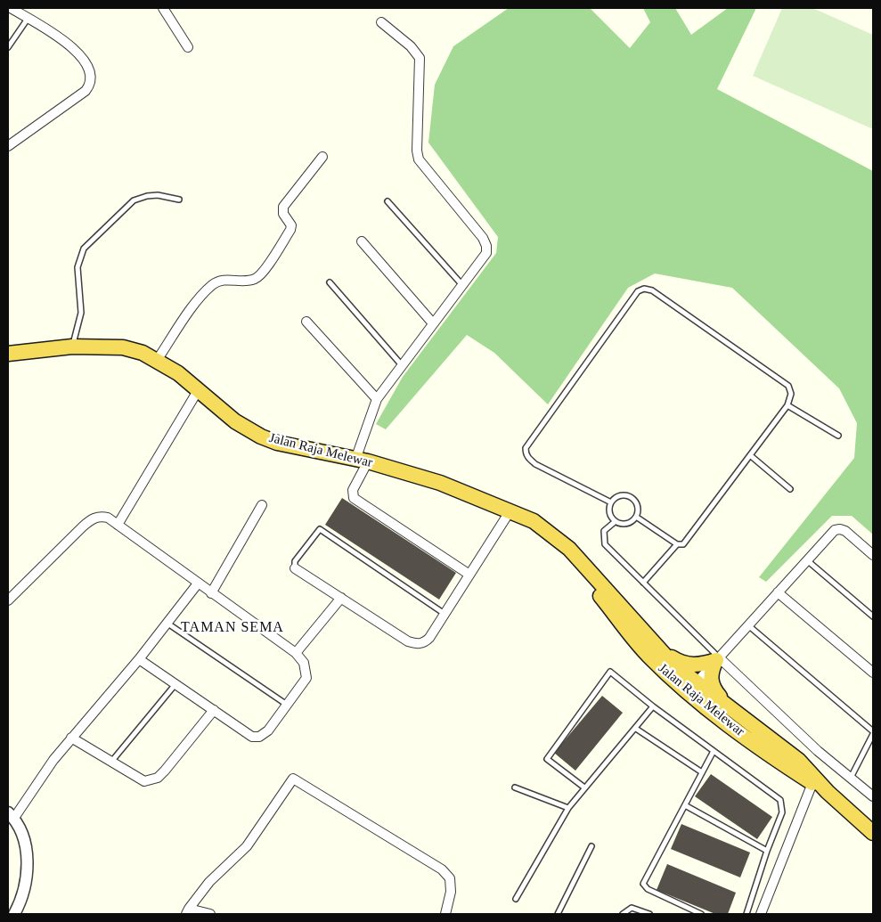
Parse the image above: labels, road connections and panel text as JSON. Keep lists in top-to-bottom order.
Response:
{
  "streets": {
    "highway": ["Jalan Raja Melewar"]
  },
  "districts": ["TAMAN SEMA"]
}
